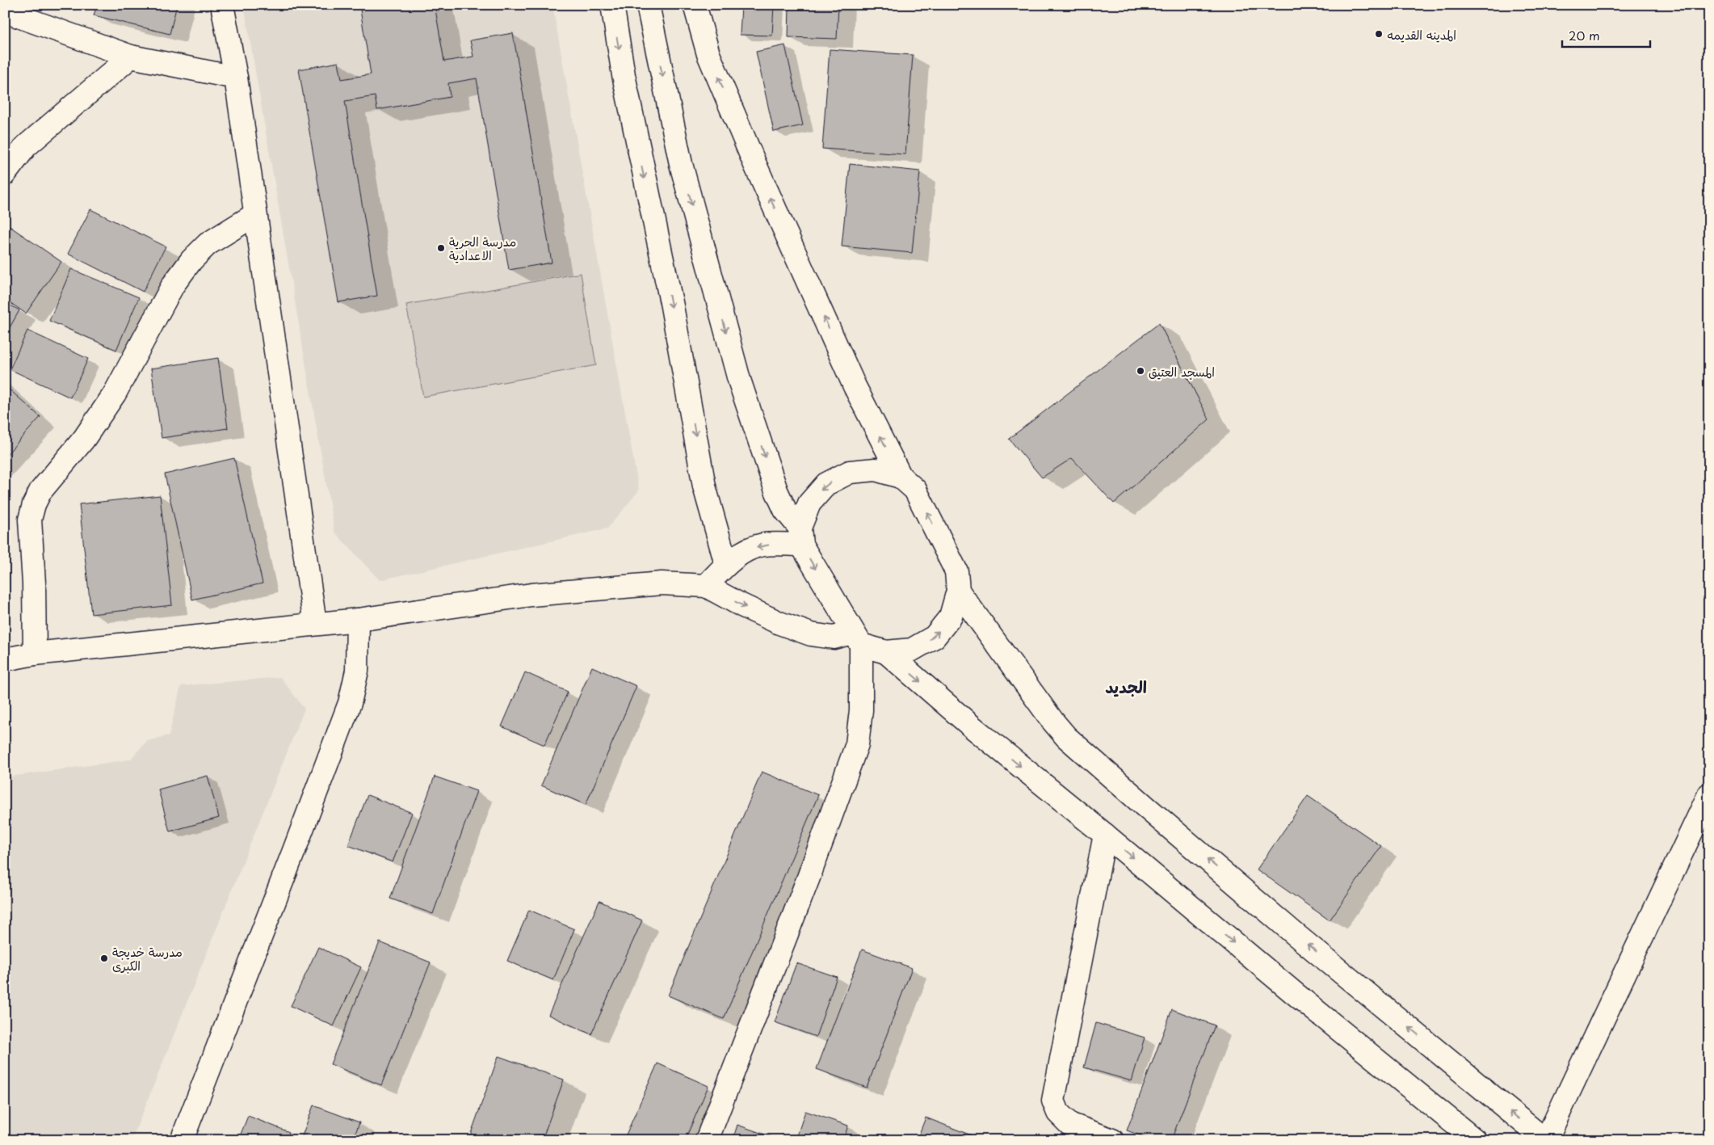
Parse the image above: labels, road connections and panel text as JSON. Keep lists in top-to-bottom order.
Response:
{
  "districts": ["الجديد"],
  "places": [
    "المدينه القديمه",
    "مدرسة الحرية الاعدادية",
    "المسجد العتيق",
    "مدرسة خديجة الكبرى"
  ],
  "scale_bar": "20 m"
}
